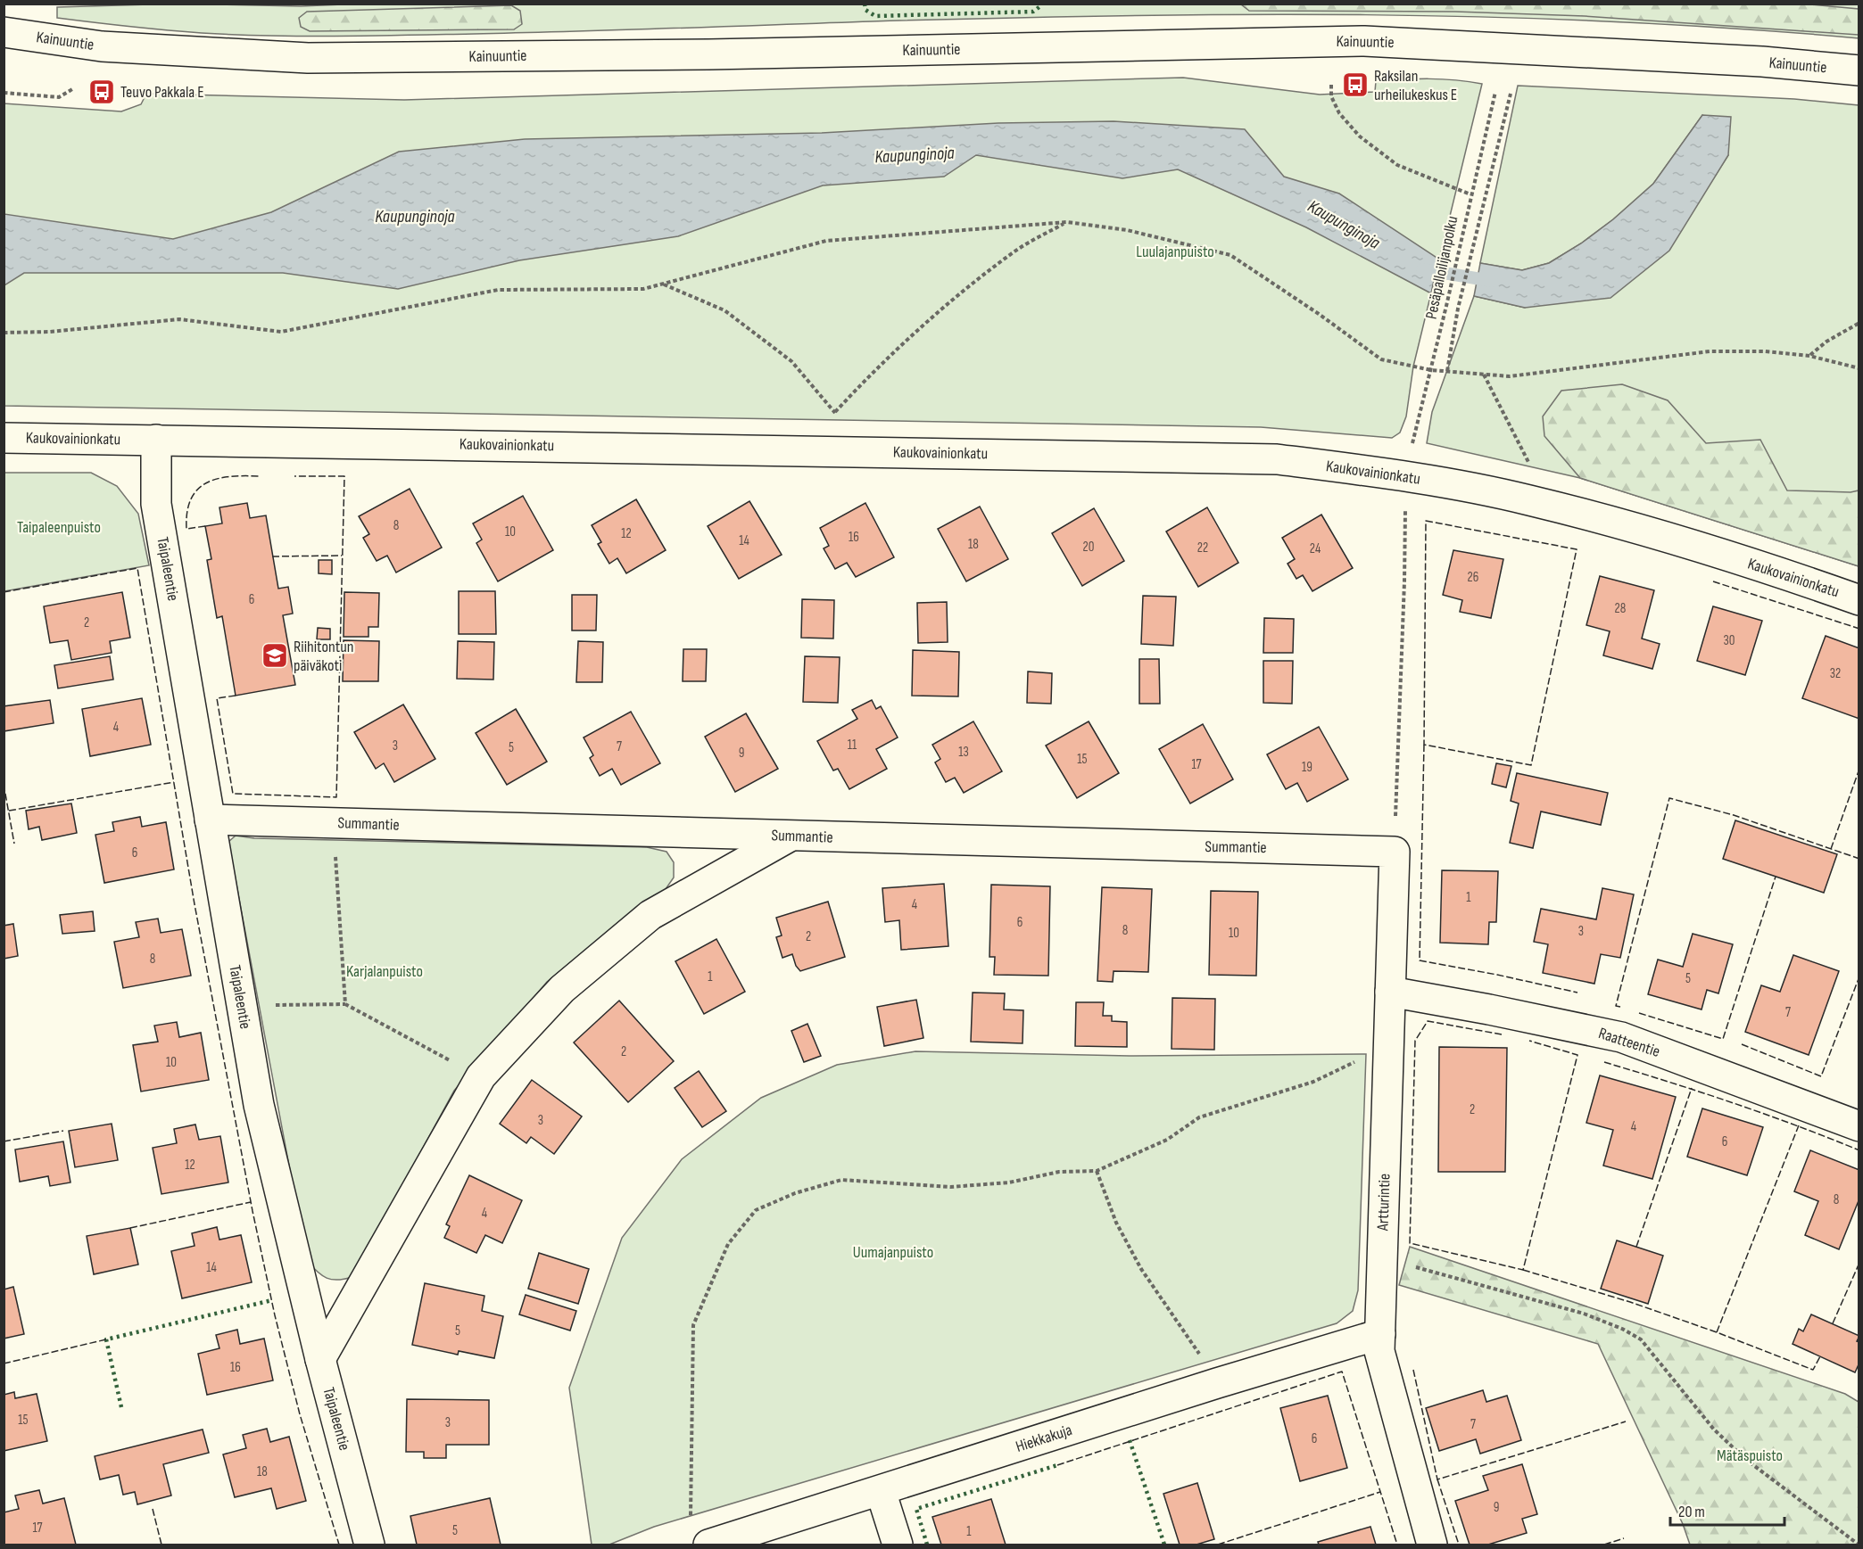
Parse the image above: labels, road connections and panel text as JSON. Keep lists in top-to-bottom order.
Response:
{
  "streets": {
    "main road": [
      "Kainuuntie",
      "Kaukovainionkatu",
      "Taipaleentie",
      "Summantie",
      "Raatteentie",
      "Artturintie",
      "Hiekkakuja"
    ],
    "path": ["Pesäpalloilijanpolku"]
  },
  "crossings": [
    ["Pesäpalloilijanpolku", "Kaukovainionkatu"],
    ["Pesäpalloilijanpolku", "Summantie"],
    ["Pesäpalloilijanpolku", "Artturintie"],
    ["Kaukovainionkatu", "Taipaleentie"],
    ["Taipaleentie", "Summantie"],
    ["Summantie", "Artturintie"],
    ["Raatteentie", "Artturintie"],
    ["Artturintie", "Hiekkakuja"]
  ],
  "water": ["Kaupunginoja"],
  "parks": [
    "Luulajanpuisto",
    "Taipaleenpuisto",
    "Karjalanpuisto",
    "Uumajanpuisto",
    "Mätäspuisto"
  ],
  "places": {
    "bus stop": ["Raksilan urheilukeskus E", "Teuvo Pakkala E"],
    "school or university": ["Riihitontun päiväkoti"]
  },
  "house_numbers": [
    "8",
    "10",
    "12",
    "16",
    "14",
    "18",
    "20",
    "22",
    "24",
    "26",
    "6",
    "28",
    "2",
    "30",
    "32",
    "4",
    "11",
    "3",
    "7",
    "5",
    "13",
    "9",
    "15",
    "17",
    "19",
    "6",
    "1",
    "4",
    "6",
    "8",
    "3",
    "10",
    "2",
    "8",
    "1",
    "5",
    "7",
    "2",
    "10",
    "2",
    "3",
    "4",
    "6",
    "12",
    "8",
    "4",
    "14",
    "5",
    "16",
    "15",
    "3",
    "7",
    "6",
    "18",
    "9",
    "17",
    "5",
    "1"
  ],
  "scale_bar": "20 m"
}
